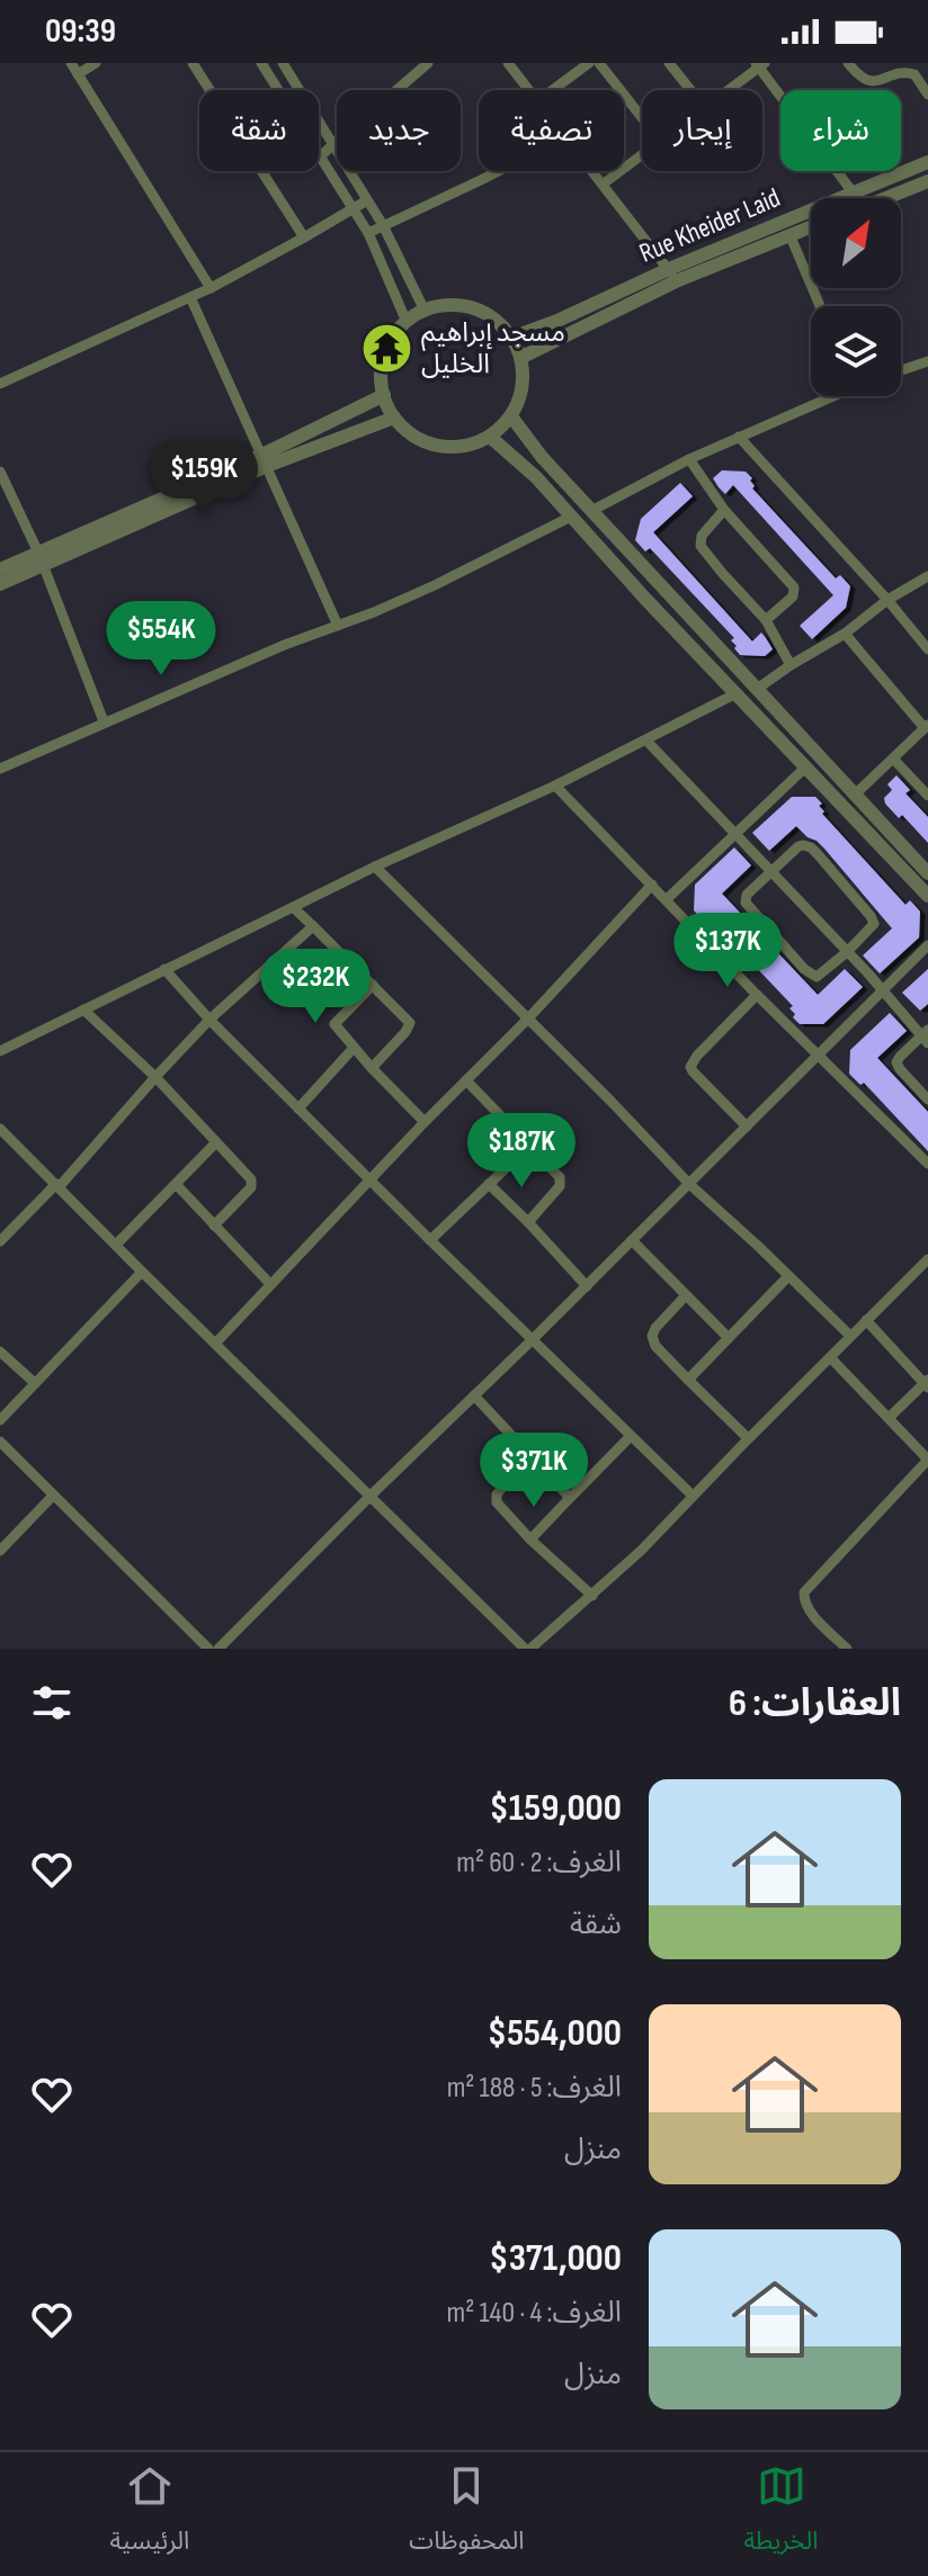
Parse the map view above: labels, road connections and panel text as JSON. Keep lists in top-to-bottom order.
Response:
{
  "streets": {
    "street": ["Rue Kheider Laid"]
  },
  "places": {
    "temple": ["مسجد إبراهيم الخليل"]
  },
  "north": "top right",
  "page": {
    "status": "09:39",
    "chip": [
      "شراء",
      "إيجار",
      "تصفية",
      "جديد",
      "شقة"
    ],
    "price": [
      "$159K",
      "$554K",
      "$137K",
      "$232K",
      "$187K",
      "$371K"
    ],
    "heading": "العقارات: 6",
    "list": [
      {
        "name": "$159,000",
        "note": "الغرف: 2 · 60 m² · شقة"
      },
      {
        "name": "$554,000",
        "note": "الغرف: 5 · 188 m² · منزل"
      },
      {
        "name": "$371,000",
        "note": "الغرف: 4 · 140 m² · منزل"
      }
    ],
    "tabs": ["الخريطة", "المحفوظات", "الرئيسية"]
  }
}
